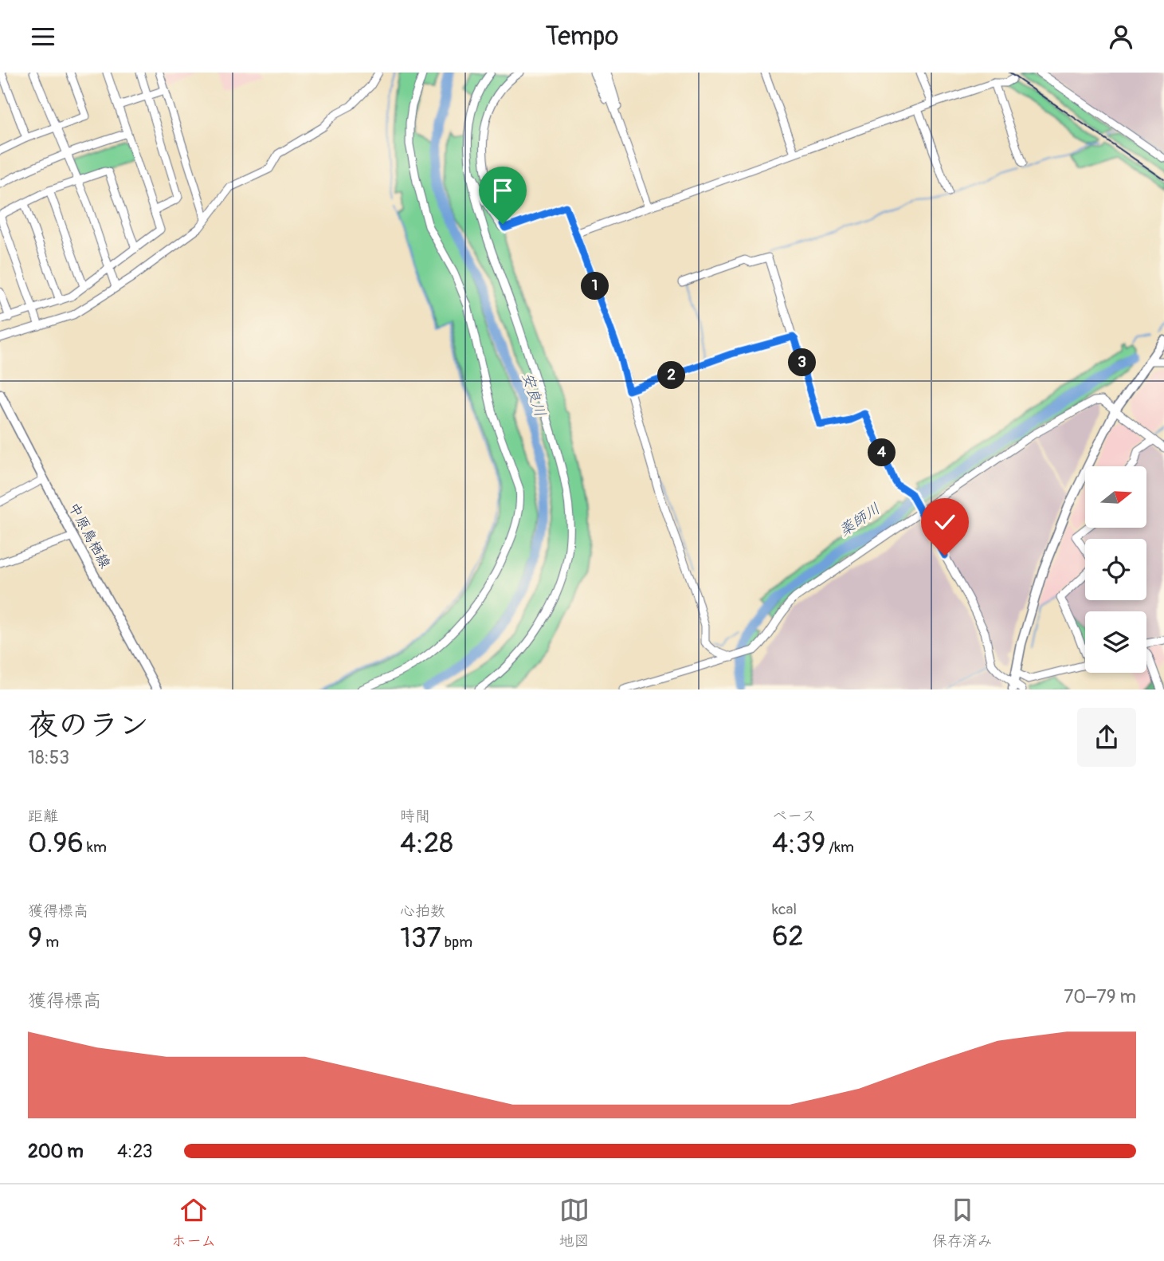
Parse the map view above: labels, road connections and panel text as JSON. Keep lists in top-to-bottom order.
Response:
{
  "streets": {
    "main road": ["中原鳥栖線"]
  },
  "water": ["安良川", "薬師川"],
  "north": "right",
  "page": {
    "header": "Tempo",
    "pins": [
      "1",
      "3",
      "2",
      "4"
    ],
    "heading": ["夜のラン", "18:53"],
    "stats": [
      ["距離", "0.96 km"],
      ["時間", "4:28"],
      ["ペース", "4:39 /km"],
      ["獲得標高", "9 m"],
      ["心拍数", "137 bpm"],
      ["kcal", "62"]
    ],
    "chart": ["獲得標高", "70–79 m"],
    "list": [
      {
        "name": "200 m",
        "note": "4:23"
      }
    ],
    "tabs": ["ホーム", "地図", "保存済み"]
  }
}
